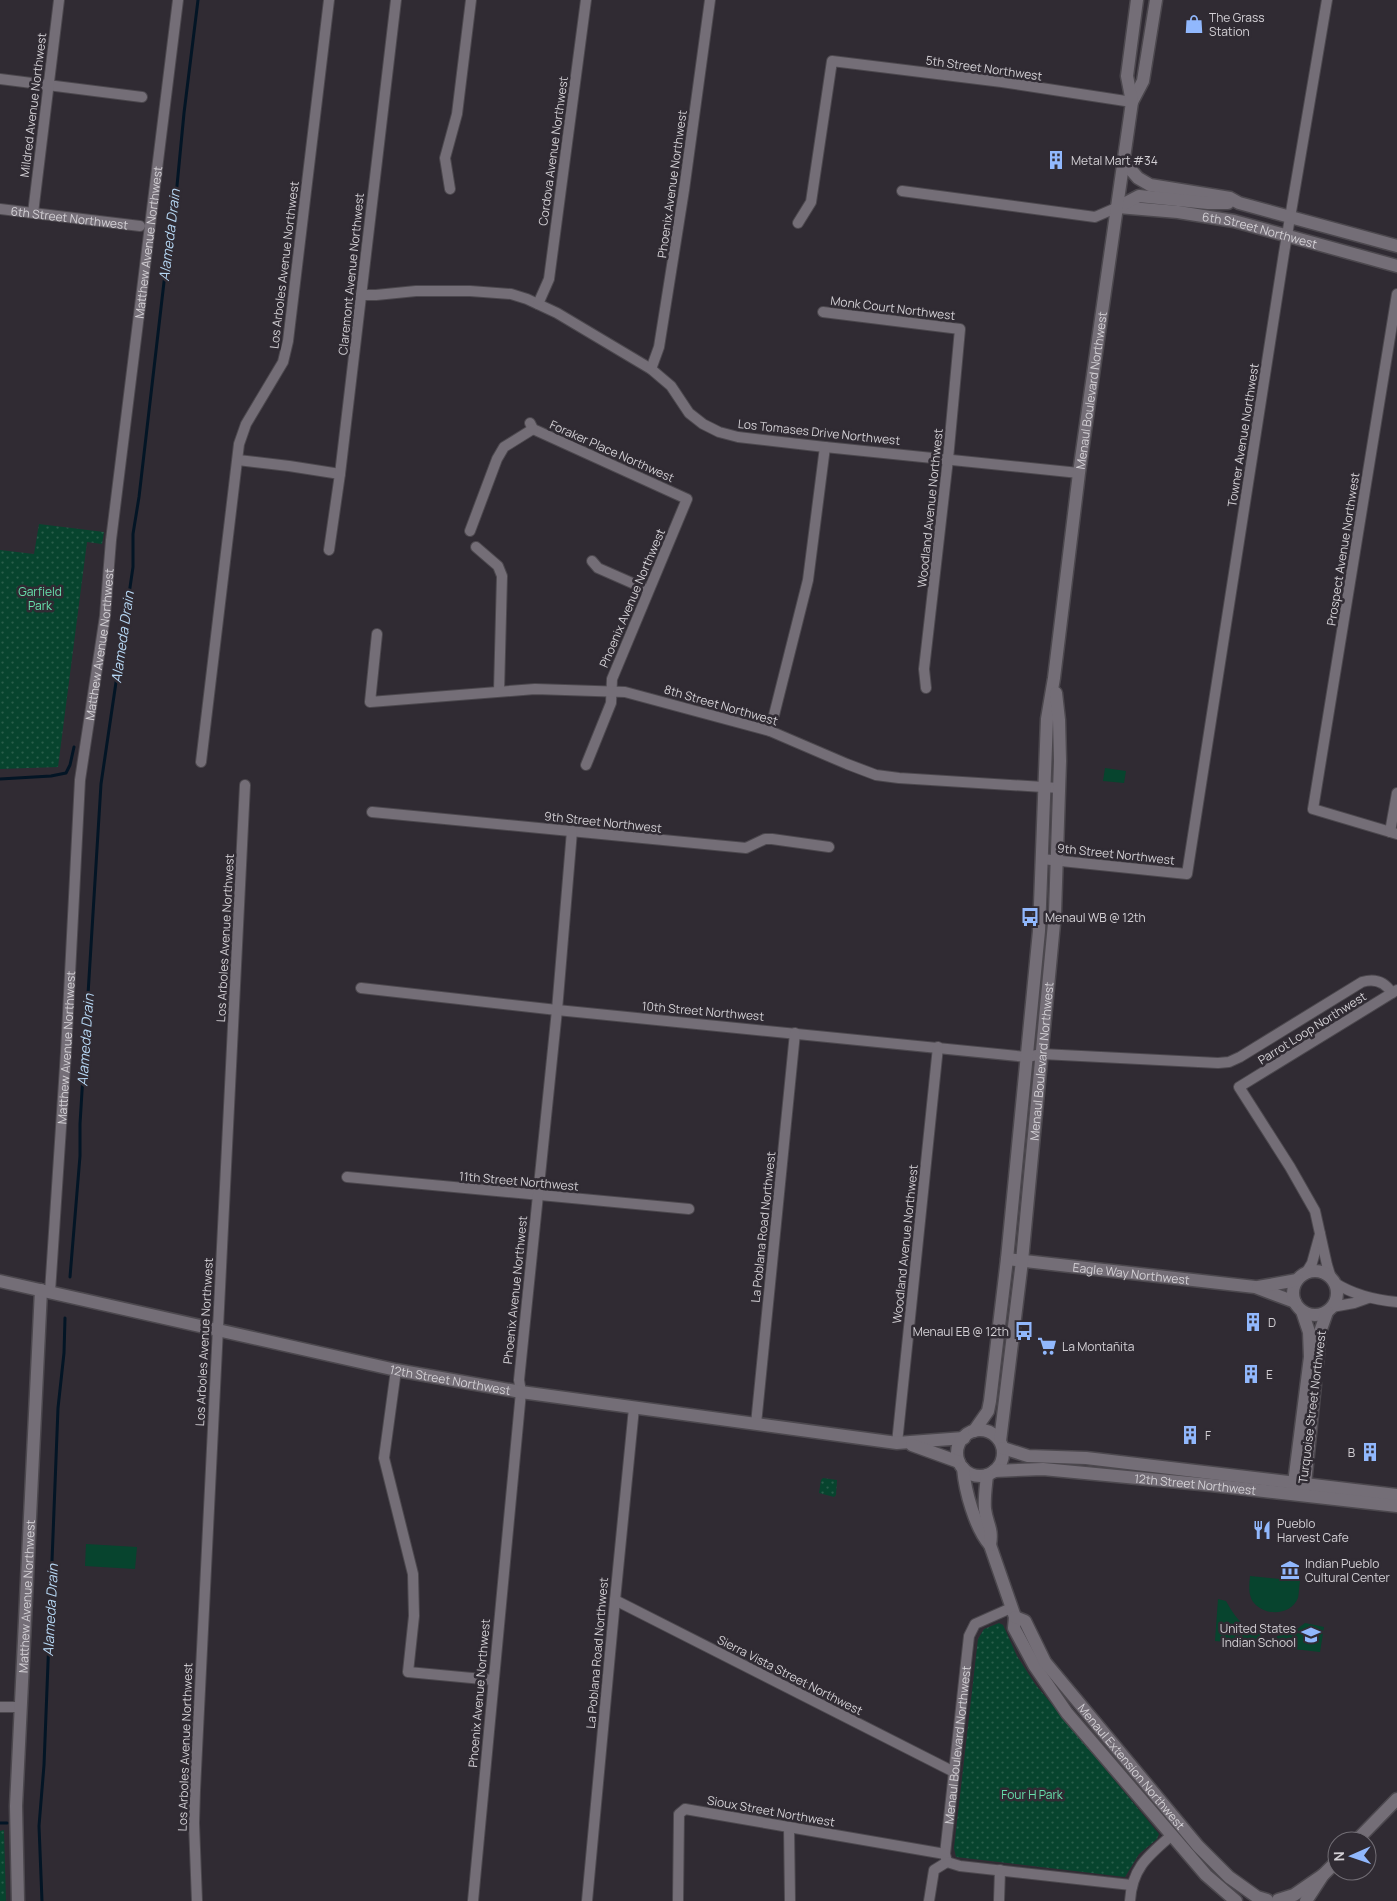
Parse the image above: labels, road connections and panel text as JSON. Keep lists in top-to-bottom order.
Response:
{
  "streets": {
    "main road": [
      "6th Street Northwest",
      "Matthew Avenue Northwest",
      "Menaul Boulevard Northwest",
      "Eagle Way Northwest",
      "12th Street Northwest",
      "Turquoise Street Northwest",
      "Menaul Extension Northwest"
    ],
    "street": [
      "5th Street Northwest",
      "Mildred Avenue Northwest",
      "Cordova Avenue Northwest",
      "Phoenix Avenue Northwest",
      "Los Arboles Avenue Northwest",
      "Claremont Avenue Northwest",
      "Monk Court Northwest",
      "Los Tomases Drive Northwest",
      "Towner Avenue Northwest",
      "Foraker Place Northwest",
      "Woodland Avenue Northwest",
      "Prospect Avenue Northwest",
      "8th Street Northwest",
      "9th Street Northwest",
      "10th Street Northwest",
      "Parrot Loop Northwest",
      "11th Street Northwest",
      "La Poblana Road Northwest",
      "Sierra Vista Street Northwest",
      "Sioux Street Northwest"
    ]
  },
  "crossings": [
    ["5th Street Northwest", "Menaul Boulevard Northwest"],
    ["Mildred Avenue Northwest", "6th Street Northwest"],
    ["Cordova Avenue Northwest", "Los Tomases Drive Northwest"],
    ["Phoenix Avenue Northwest", "Los Tomases Drive Northwest"],
    ["Phoenix Avenue Northwest", "Foraker Place Northwest"],
    ["Phoenix Avenue Northwest", "8th Street Northwest"],
    ["Phoenix Avenue Northwest", "9th Street Northwest"],
    ["Phoenix Avenue Northwest", "10th Street Northwest"],
    ["Phoenix Avenue Northwest", "11th Street Northwest"],
    ["Phoenix Avenue Northwest", "12th Street Northwest"],
    ["6th Street Northwest", "Menaul Boulevard Northwest"],
    ["6th Street Northwest", "Towner Avenue Northwest"],
    ["Matthew Avenue Northwest", "12th Street Northwest"],
    ["Los Arboles Avenue Northwest", "12th Street Northwest"],
    ["Claremont Avenue Northwest", "Los Tomases Drive Northwest"],
    ["Monk Court Northwest", "Woodland Avenue Northwest"],
    ["Menaul Boulevard Northwest", "Los Tomases Drive Northwest"],
    ["Menaul Boulevard Northwest", "8th Street Northwest"],
    ["Menaul Boulevard Northwest", "9th Street Northwest"],
    ["Menaul Boulevard Northwest", "10th Street Northwest"],
    ["Menaul Boulevard Northwest", "Eagle Way Northwest"],
    ["Menaul Boulevard Northwest", "12th Street Northwest"],
    ["Menaul Boulevard Northwest", "Sierra Vista Street Northwest"],
    ["Menaul Boulevard Northwest", "Menaul Extension Northwest"],
    ["Menaul Boulevard Northwest", "Sioux Street Northwest"],
    ["Los Tomases Drive Northwest", "Woodland Avenue Northwest"],
    ["Towner Avenue Northwest", "9th Street Northwest"],
    ["Woodland Avenue Northwest", "10th Street Northwest"],
    ["Woodland Avenue Northwest", "12th Street Northwest"],
    ["10th Street Northwest", "Parrot Loop Northwest"],
    ["10th Street Northwest", "La Poblana Road Northwest"],
    ["La Poblana Road Northwest", "12th Street Northwest"],
    ["La Poblana Road Northwest", "Sierra Vista Street Northwest"],
    ["Eagle Way Northwest", "Turquoise Street Northwest"],
    ["12th Street Northwest", "Turquoise Street Northwest"]
  ],
  "water": ["Alameda Drain"],
  "parks": ["Garfield Park", "Four H Park"],
  "places": {
    "shop": ["The Grass Station"],
    "building": [
      "Metal Mart #34",
      "D",
      "E",
      "F",
      "B"
    ],
    "bus stop": ["Menaul WB @ 12th", "Menaul EB @ 12th"],
    "supermarket": ["La Montañita"],
    "restaurant": ["Pueblo Harvest Cafe"],
    "museum": ["Indian Pueblo Cultural Center"],
    "school or university": ["United States Indian School"]
  },
  "north": "left"
}
